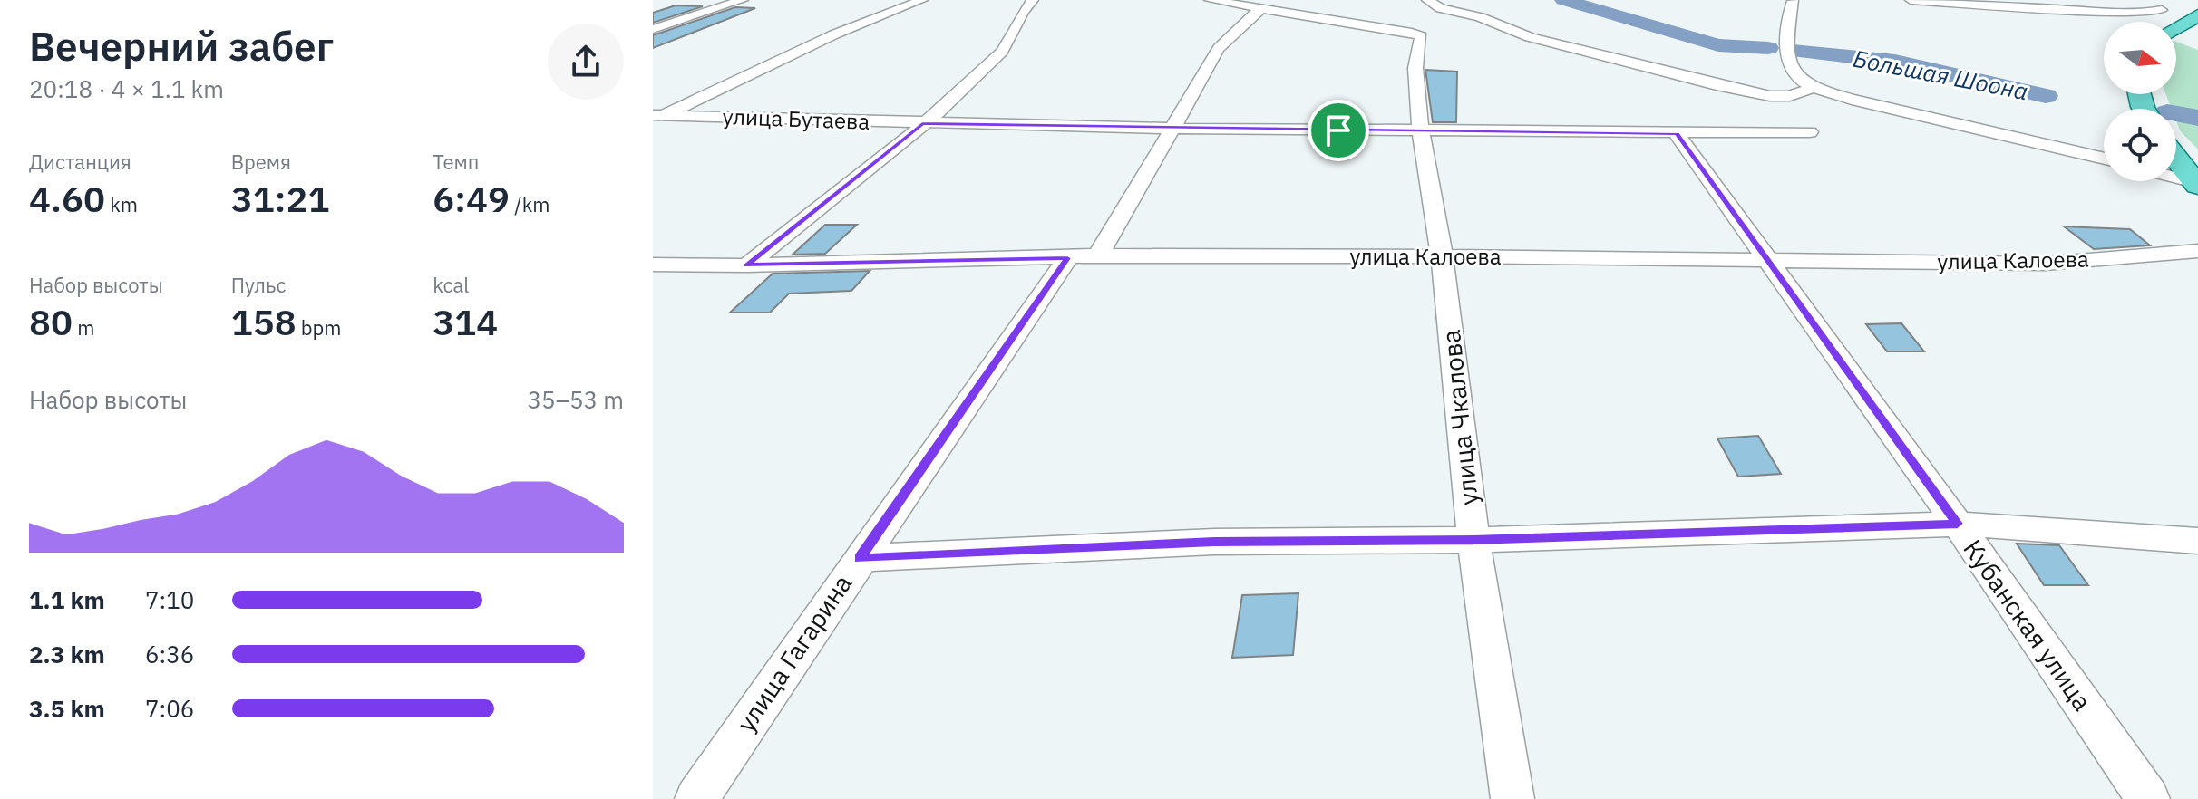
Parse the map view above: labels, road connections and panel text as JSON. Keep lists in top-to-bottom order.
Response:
{
  "streets": {
    "street": [
      "улица Бутаева",
      "улица Калоева",
      "улица Чкалова",
      "Кубанская улица",
      "улица Гагарина"
    ]
  },
  "crossings": [
    ["улица Бутаева", "улица Чкалова"],
    ["улица Бутаева", "Кубанская улица"],
    ["улица Бутаева", "улица Гагарина"],
    ["улица Калоева", "улица Чкалова"],
    ["улица Калоева", "Кубанская улица"],
    ["улица Калоева", "улица Гагарина"],
    ["улица Чкалова", "улица Гагарина"]
  ],
  "water": ["Большая Шоона"],
  "north": "right",
  "page": {
    "heading": ["Вечерний забег", "20:18 · 4 × 1.1 km"],
    "stats": [
      ["Дистанция", "4.60 km"],
      ["Время", "31:21"],
      ["Темп", "6:49 /km"],
      ["Набор высоты", "80 m"],
      ["Пульс", "158 bpm"],
      ["kcal", "314"]
    ],
    "chart": ["Набор высоты", "35–53 m"],
    "list": [
      {
        "name": "1.1 km",
        "note": "7:10"
      },
      {
        "name": "2.3 km",
        "note": "6:36"
      },
      {
        "name": "3.5 km",
        "note": "7:06"
      }
    ]
  }
}
